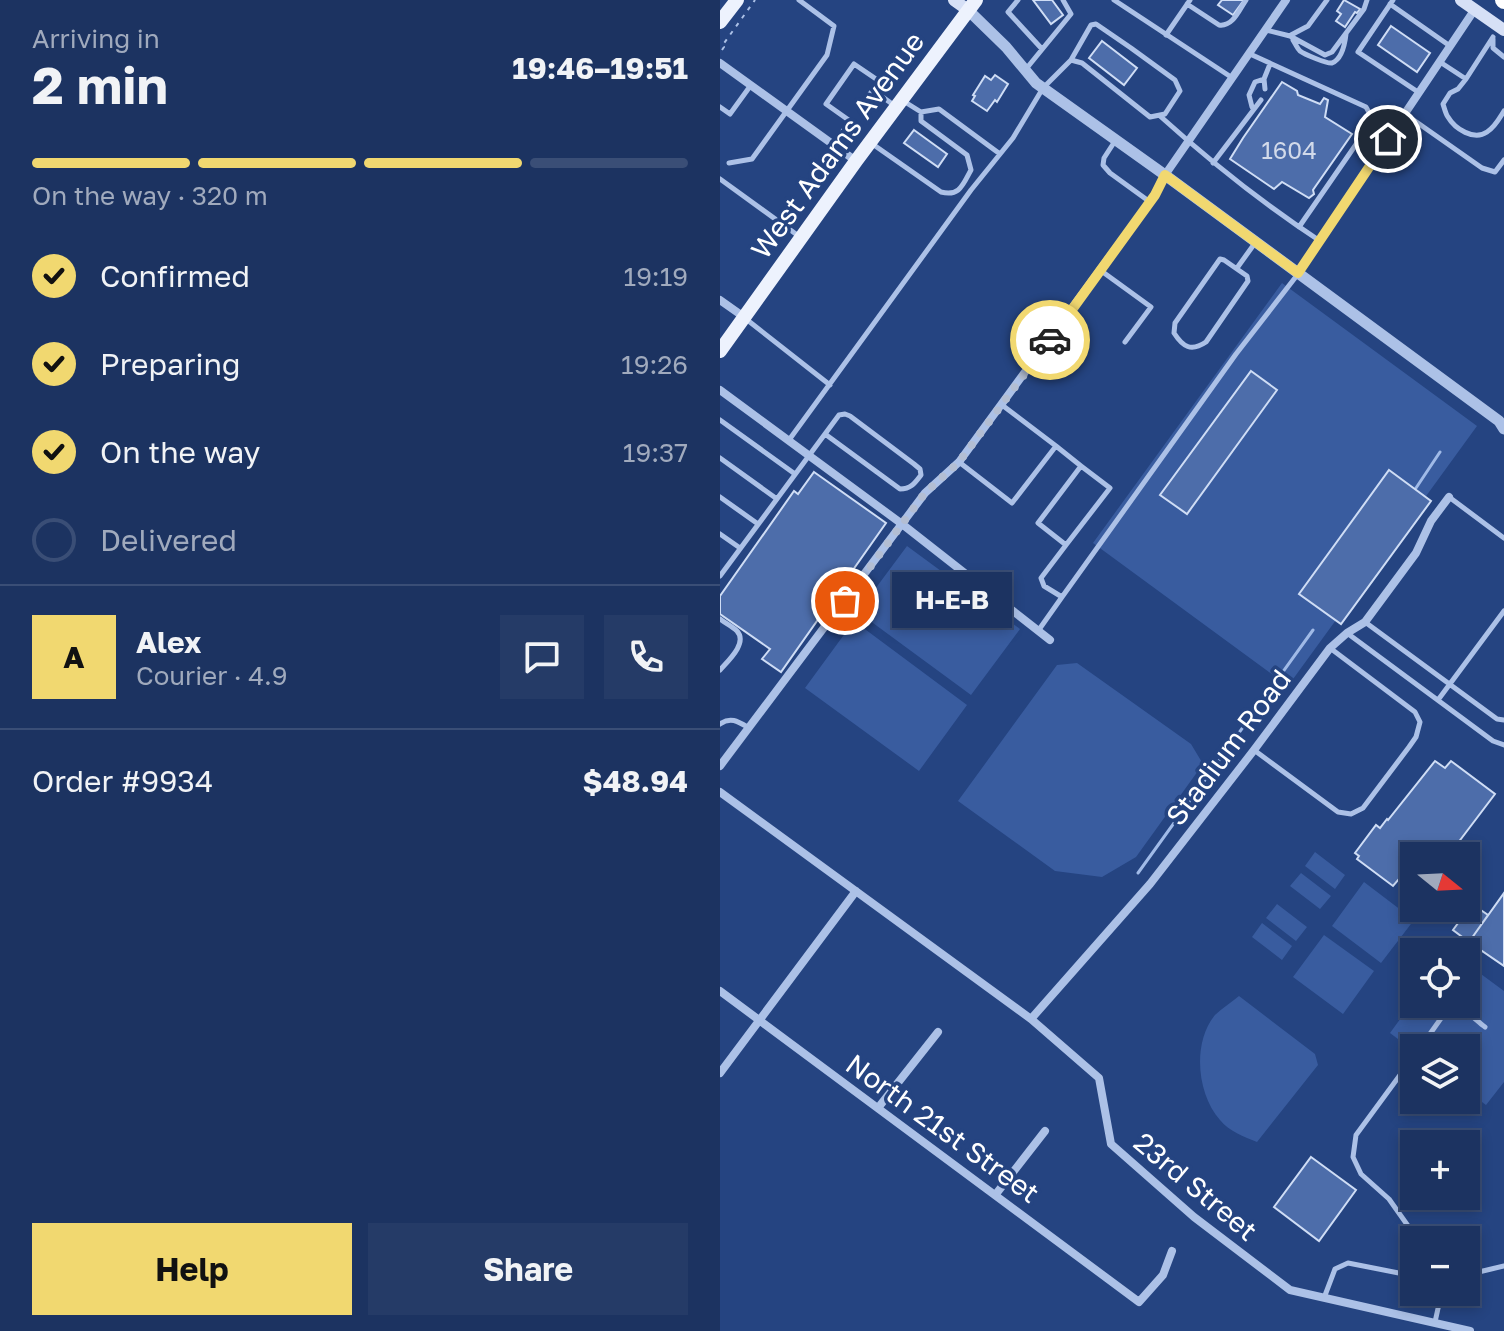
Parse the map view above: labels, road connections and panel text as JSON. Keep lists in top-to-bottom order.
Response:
{
  "streets": {
    "main road": ["West Adams Avenue"],
    "street": ["Stadium Road", "North 21st Street", "23rd Street"]
  },
  "crossings": [
    ["Stadium Road", "23rd Street"]
  ],
  "places": ["H-E-B"],
  "house_numbers": ["1604"],
  "north": "right",
  "page": {
    "heading": ["2 min", "Arriving in", "19:46–19:51"],
    "panel": [
      "Alex",
      "Courier · 4.9",
      "Order #9934",
      "$48.94"
    ],
    "bar": "On the way · 320 m",
    "list": [
      ["Confirmed", "19:19"],
      ["Preparing", "19:26"],
      ["On the way", "19:37"],
      "Delivered"
    ],
    "bubble": "H-E-B",
    "round": "A",
    "map_buttons": ["+", "−"],
    "buttons": ["Help", "Share"]
  }
}
